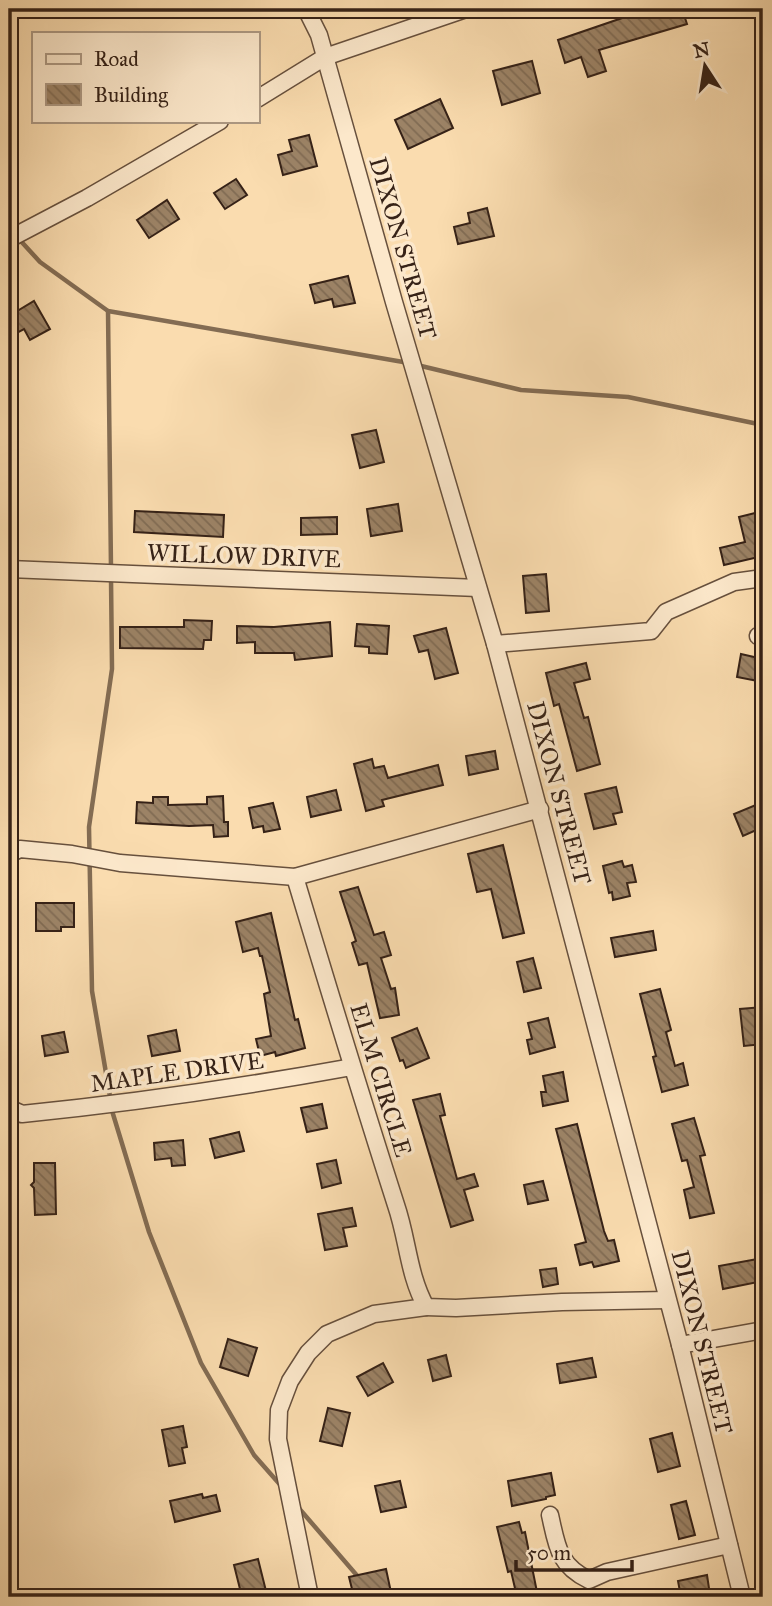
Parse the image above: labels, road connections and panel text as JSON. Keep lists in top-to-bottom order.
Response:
{
  "streets": {
    "street": [
      "DIXON STREET",
      "WILLOW DRIVE",
      "MAPLE DRIVE",
      "ELM CIRCLE"
    ]
  },
  "crossings": [
    ["DIXON STREET", "WILLOW DRIVE"],
    ["MAPLE DRIVE", "ELM CIRCLE"]
  ],
  "legend": ["Road", "Building"],
  "scale_bar": "50 m",
  "north": "top"
}
